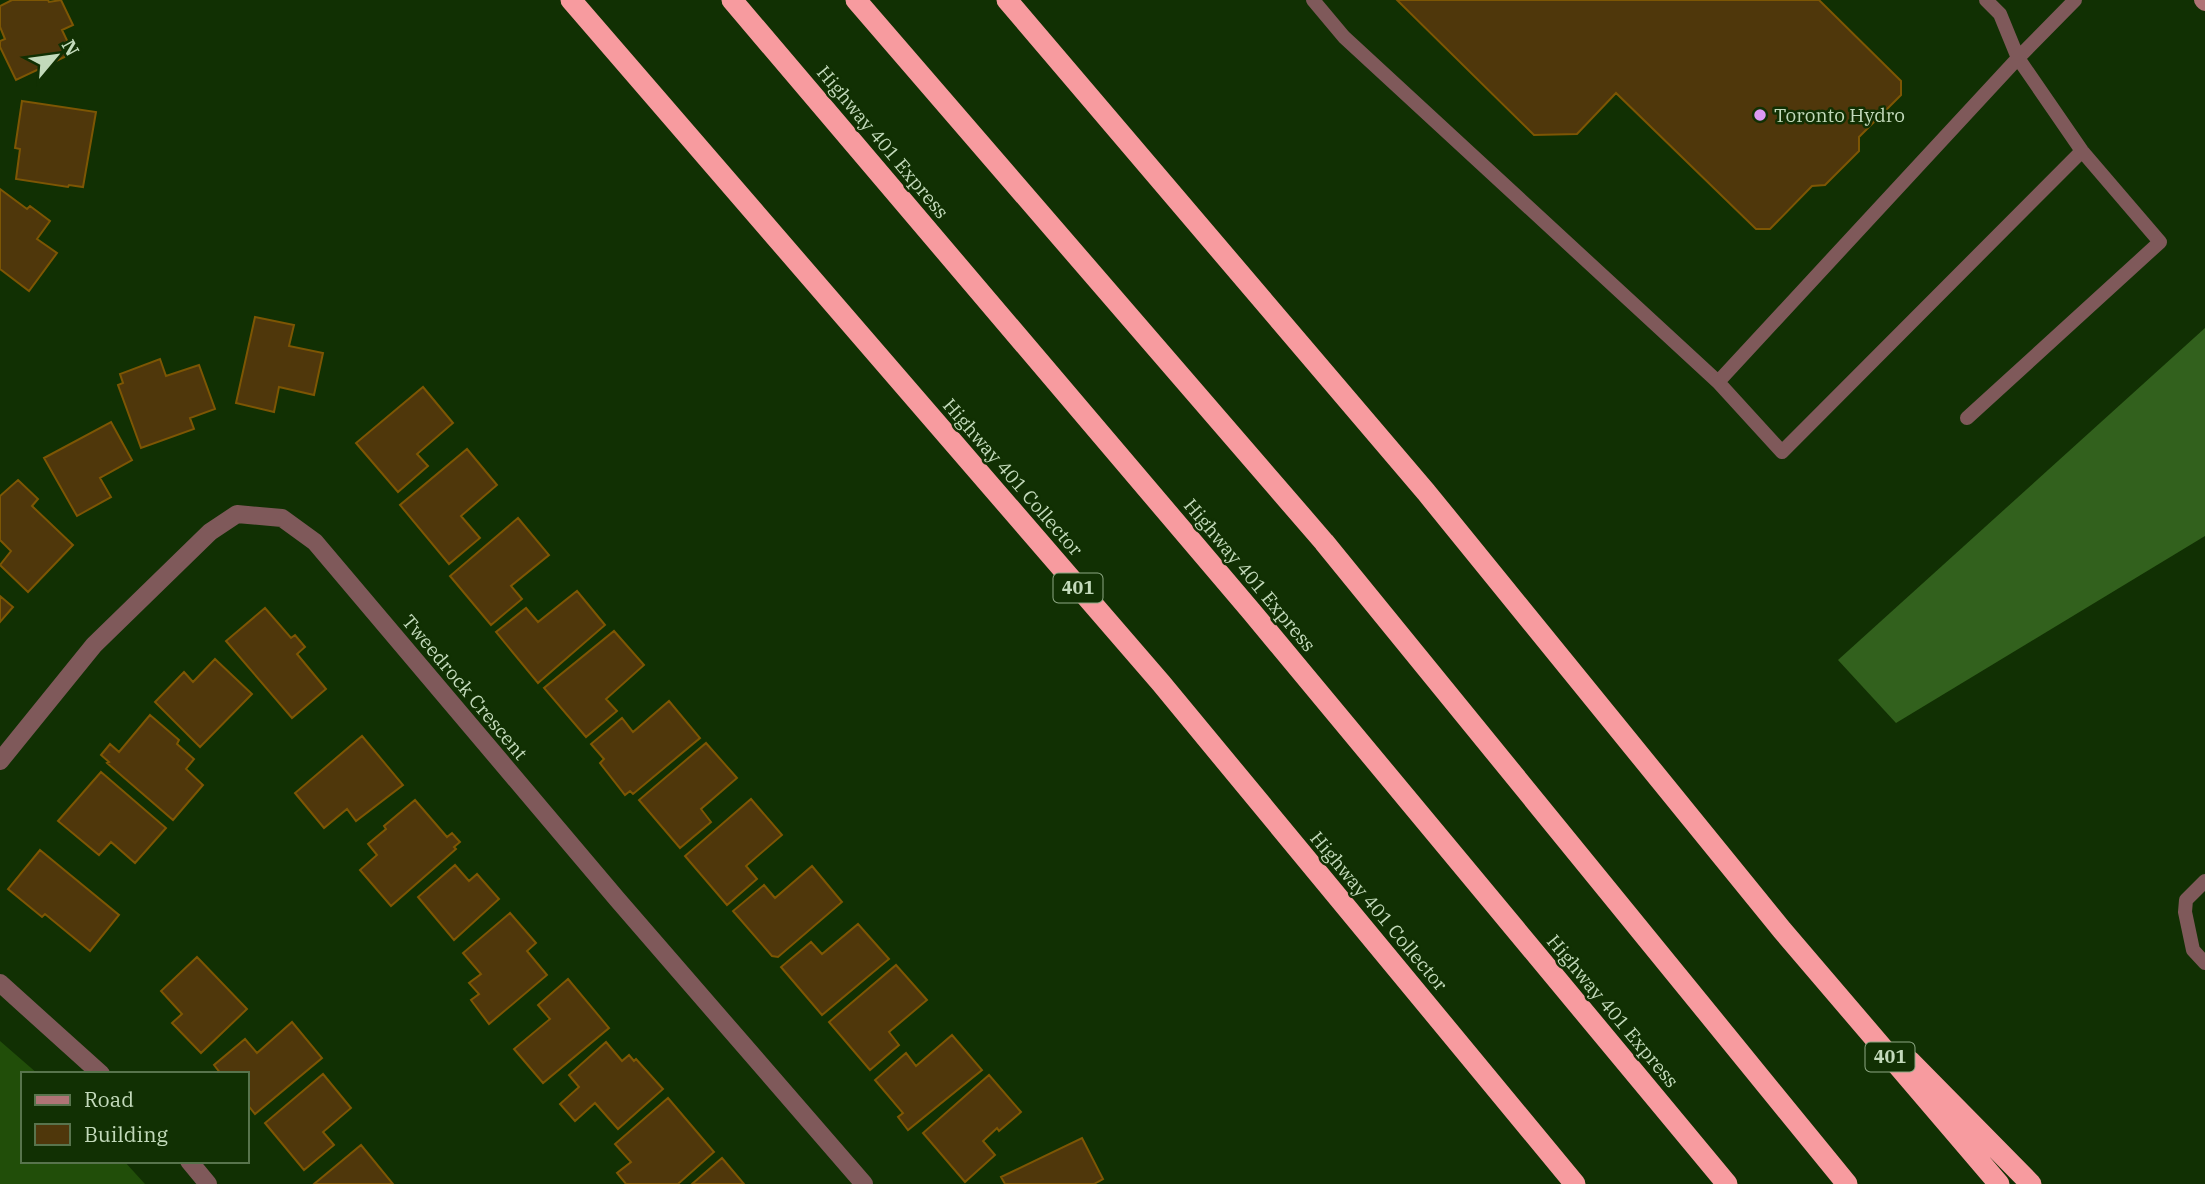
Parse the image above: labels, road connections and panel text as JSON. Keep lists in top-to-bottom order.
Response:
{
  "streets": {
    "highway": ["Highway 401 Express", "Highway 401 Collector", "401"],
    "street": ["Tweedrock Crescent"]
  },
  "places": ["Toronto Hydro"],
  "legend": ["Road", "Building"],
  "north": "top right"
}
